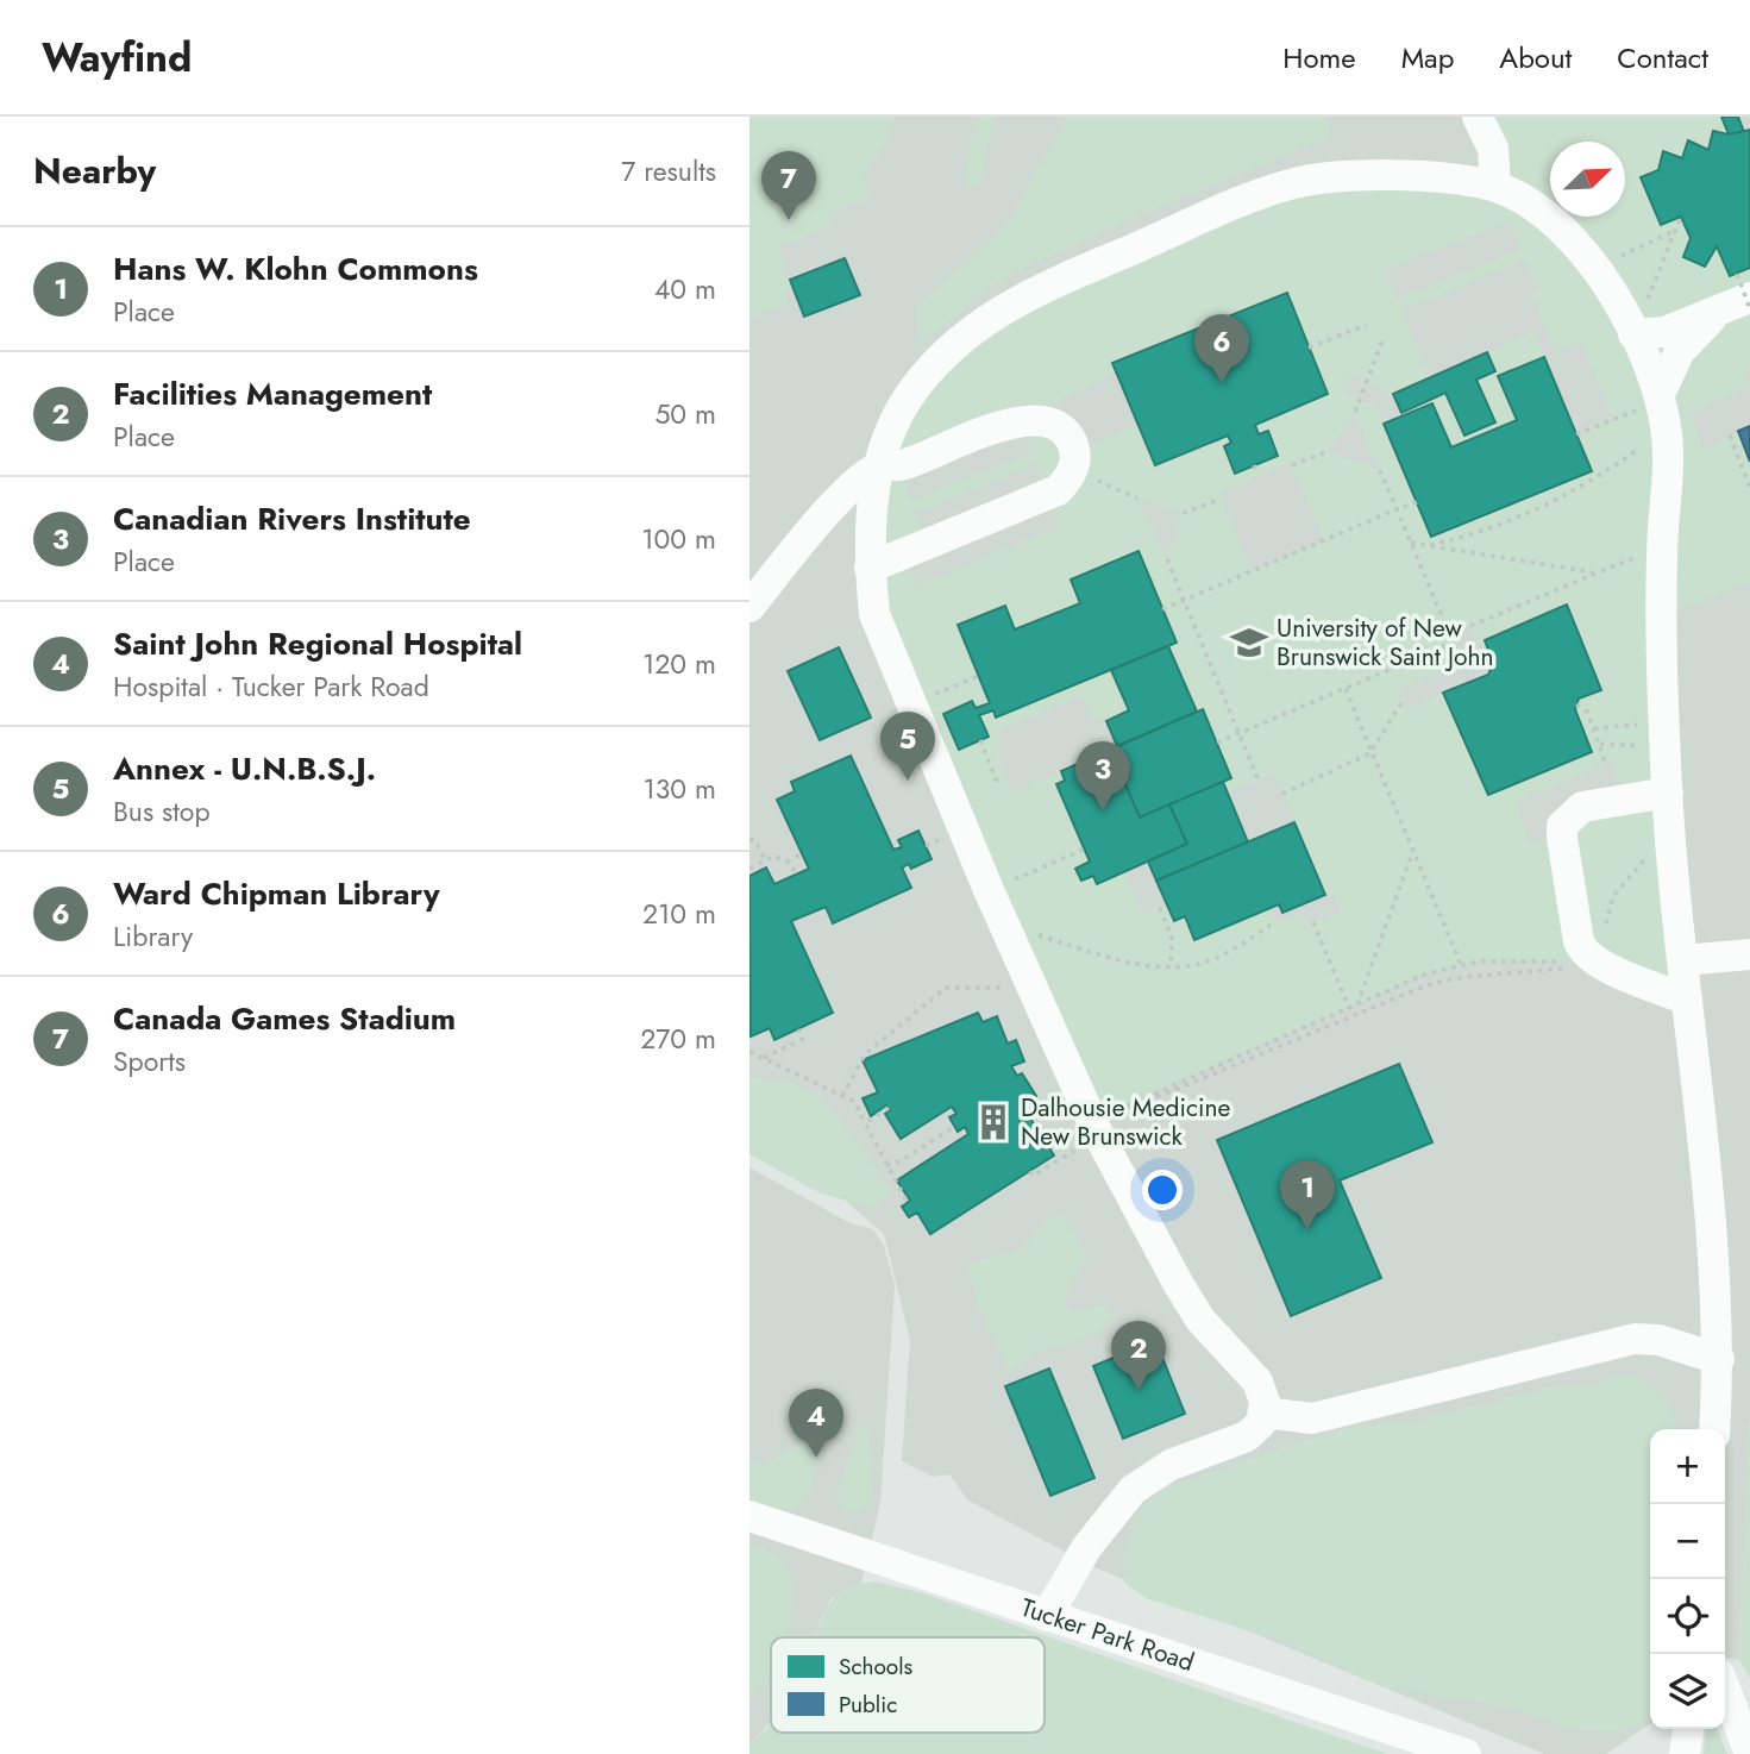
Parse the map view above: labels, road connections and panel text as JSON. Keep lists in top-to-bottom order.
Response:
{
  "streets": {
    "street": ["Tucker Park Road"]
  },
  "places": {
    "school or university": ["University of New Brunswick Saint John"],
    "building": ["Dalhousie Medicine New Brunswick"]
  },
  "legend": ["Schools", "Public"],
  "north": "top right",
  "page": {
    "header": "Wayfind",
    "nav": [
      "Home",
      "Map",
      "About",
      "Contact"
    ],
    "heading": ["Nearby", "7 results"],
    "pins": [
      "7",
      "6",
      "5",
      "3",
      "1",
      "2",
      "4"
    ],
    "list": [
      {
        "mark": "1",
        "name": "Hans W. Klohn Commons",
        "note": "Place",
        "value": "40 m"
      },
      {
        "mark": "2",
        "name": "Facilities Management",
        "note": "Place",
        "value": "50 m"
      },
      {
        "mark": "3",
        "name": "Canadian Rivers Institute",
        "note": "Place",
        "value": "100 m"
      },
      {
        "mark": "4",
        "name": "Saint John Regional Hospital",
        "note": "Hospital · Tucker Park Road",
        "value": "120 m"
      },
      {
        "mark": "5",
        "name": "Annex - U.N.B.S.J.",
        "note": "Bus stop",
        "value": "130 m"
      },
      {
        "mark": "6",
        "name": "Ward Chipman Library",
        "note": "Library",
        "value": "210 m"
      },
      {
        "mark": "7",
        "name": "Canada Games Stadium",
        "note": "Sports",
        "value": "270 m"
      }
    ],
    "map_buttons": ["+", "−"]
  }
}
